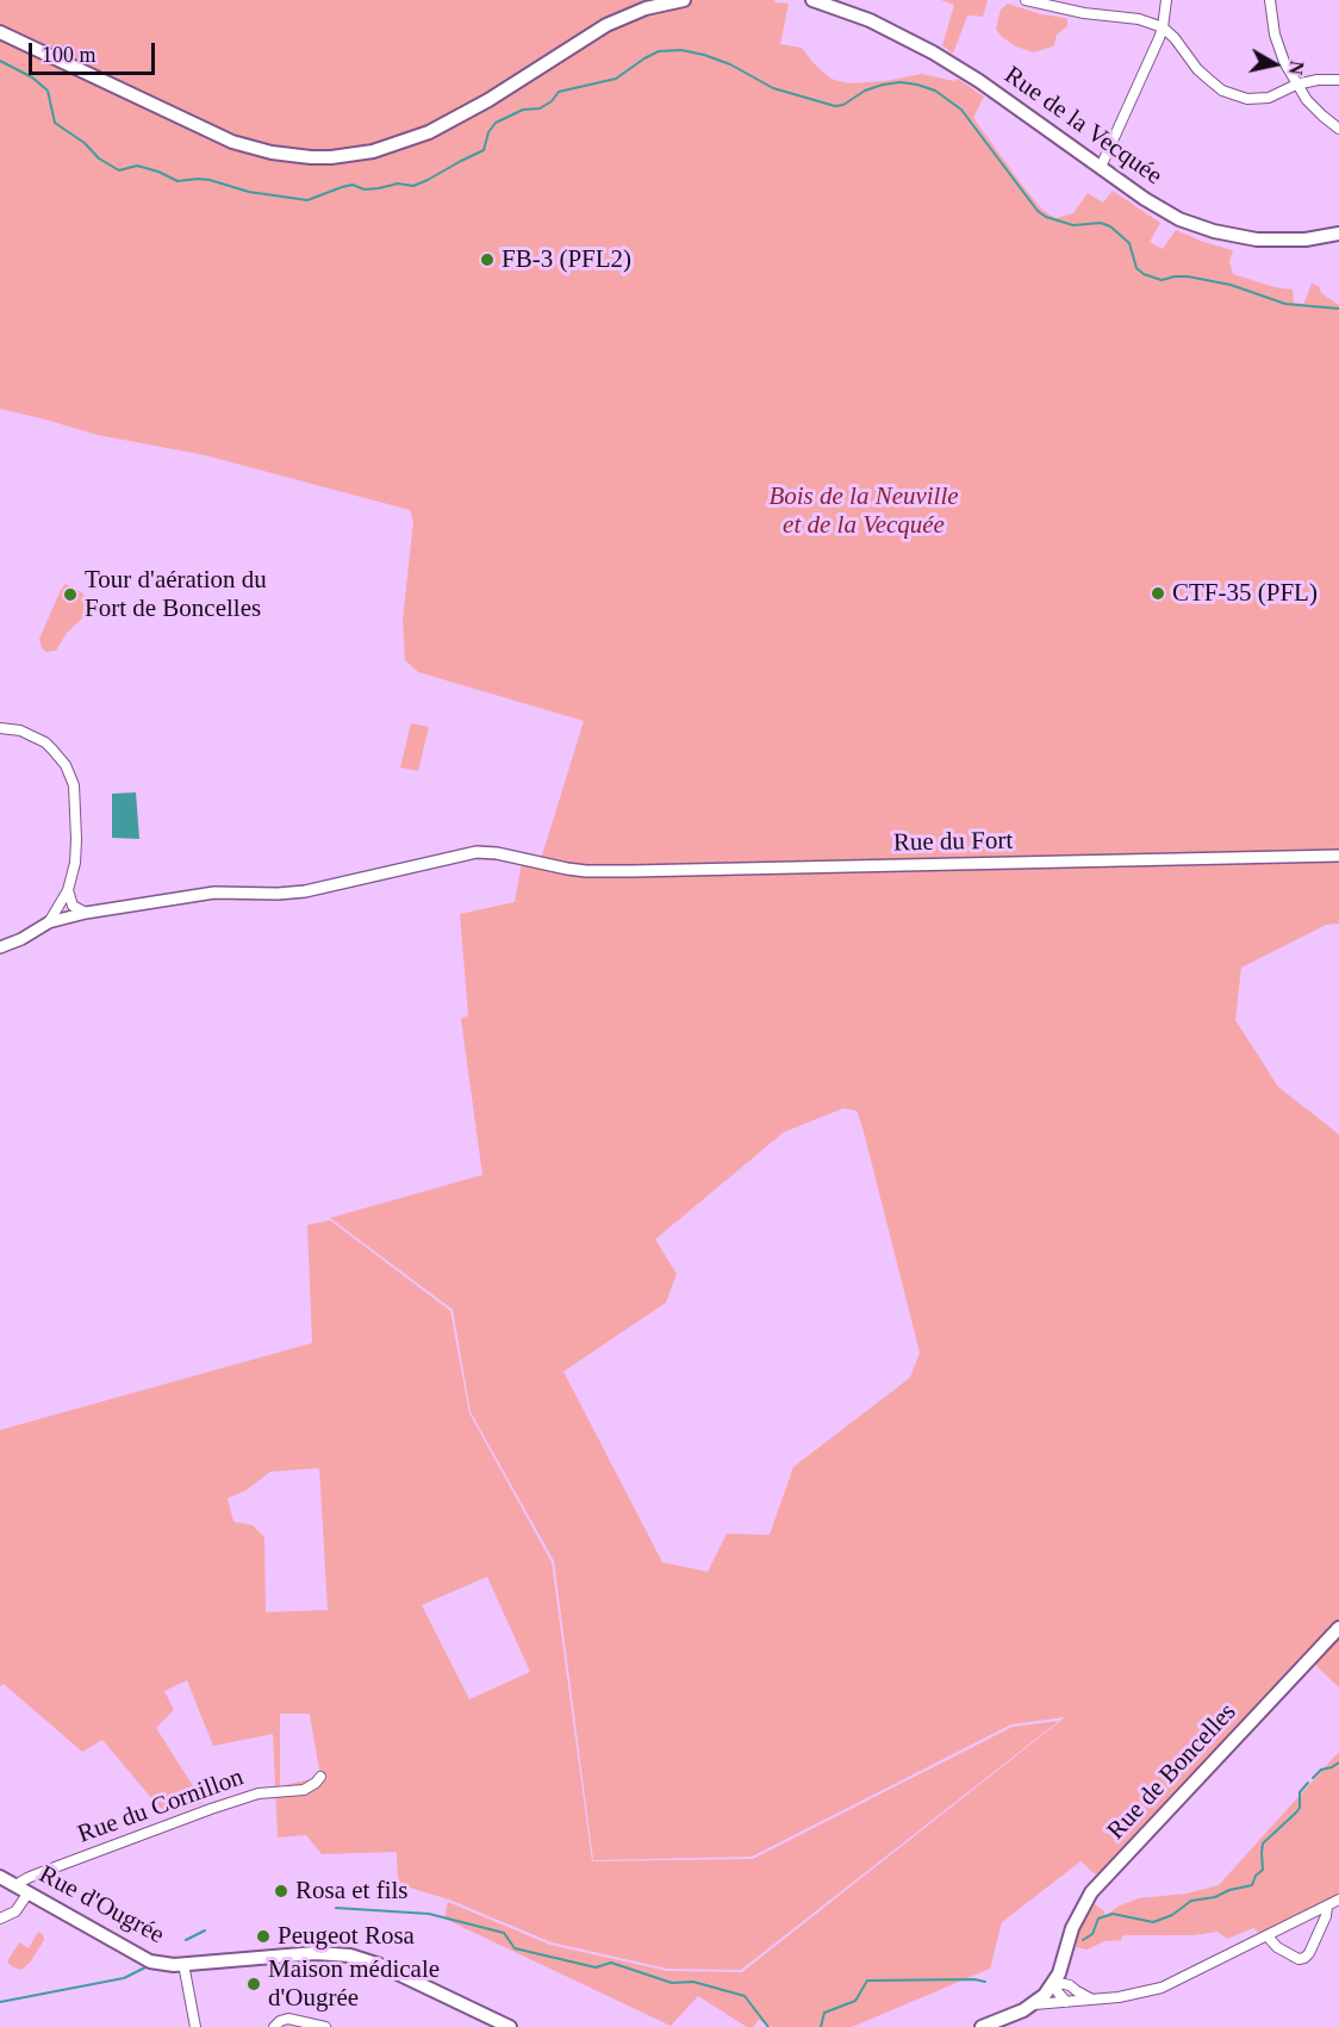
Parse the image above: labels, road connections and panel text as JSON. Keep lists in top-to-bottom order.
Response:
{
  "streets": {
    "main road": ["Rue de la Vecquée", "Rue de Boncelles", "Rue d'Ougrée"],
    "street": ["Rue du Fort", "Rue du Cornillon"]
  },
  "crossings": [
    ["Rue du Cornillon", "Rue d'Ougrée"]
  ],
  "parks": ["Bois de la Neuville et de la Vecquée"],
  "places": [
    "FB-3 (PFL2)",
    "CTF-35 (PFL)",
    "Tour d'aération du Fort de Boncelles",
    "Rosa et fils",
    "Peugeot Rosa",
    "Maison médicale d'Ougrée"
  ],
  "scale_bar": "100 m",
  "north": "right"
}
